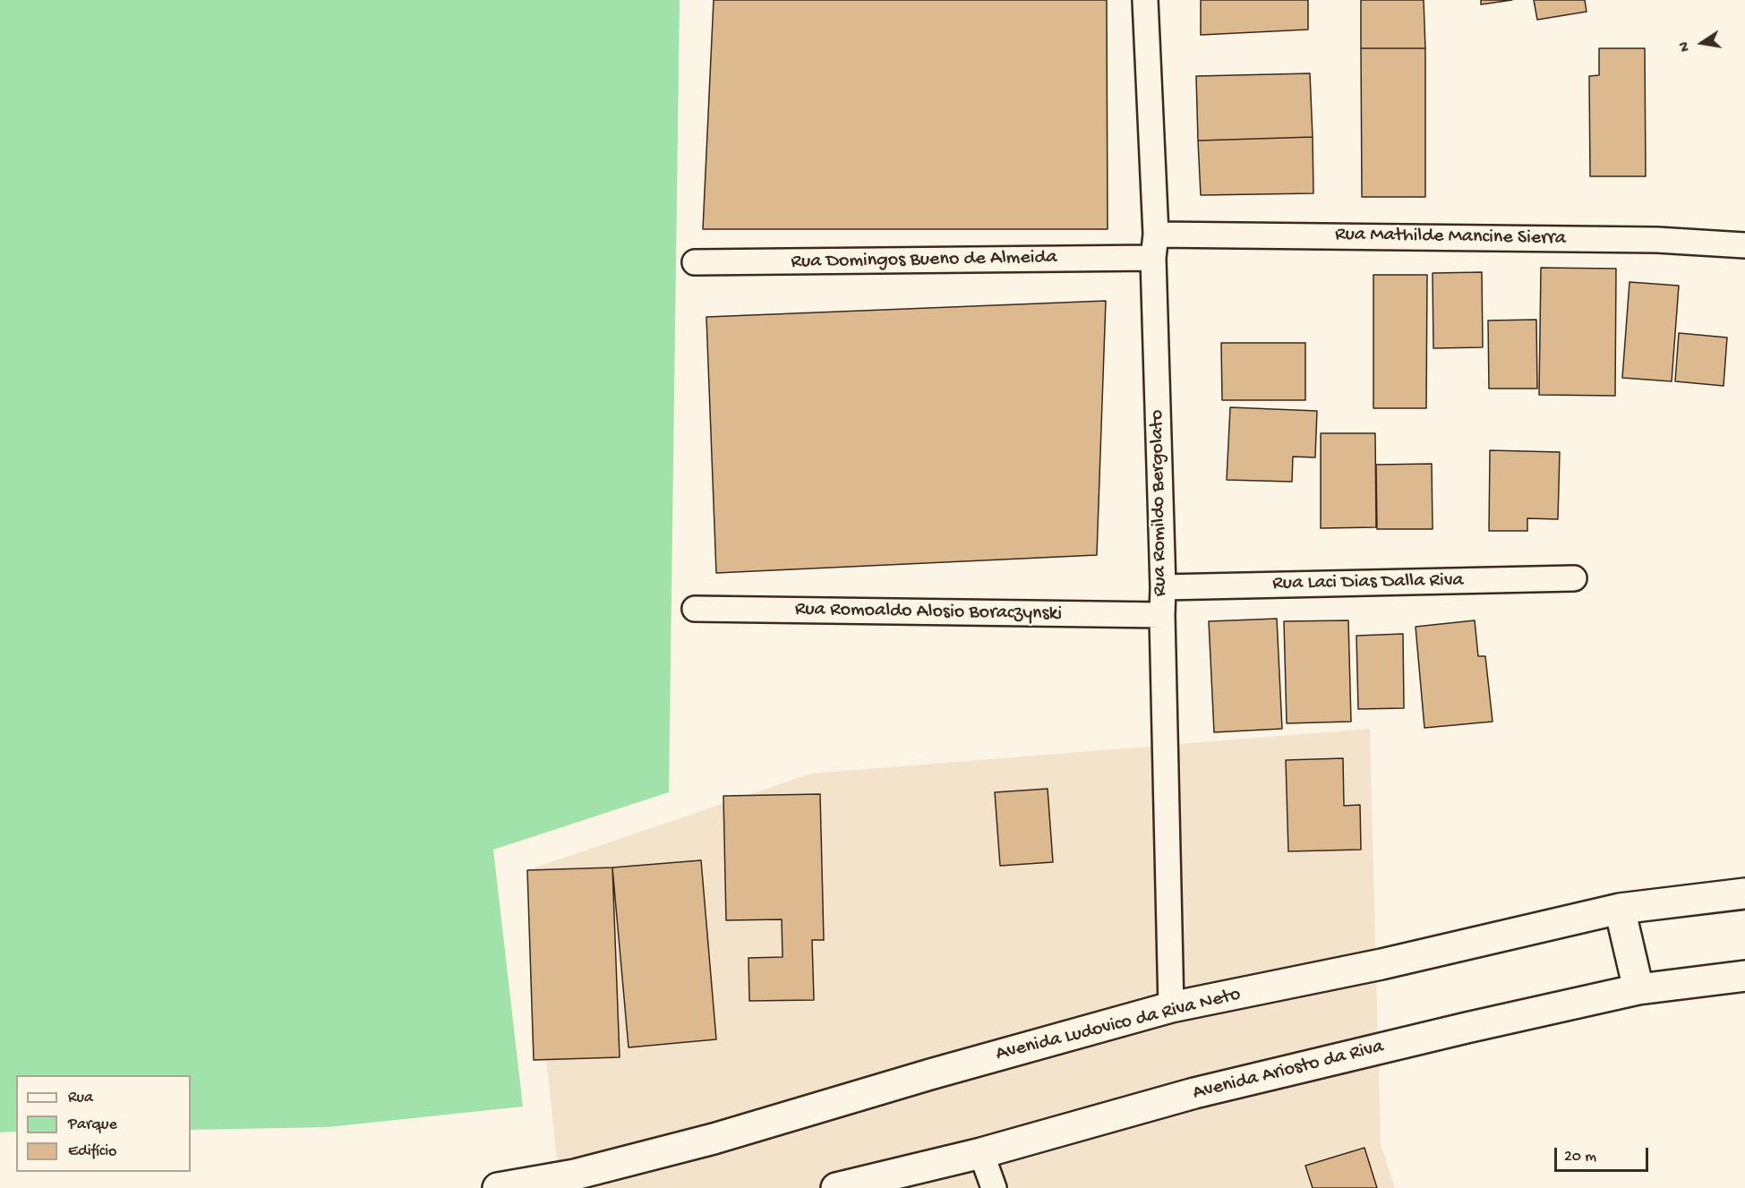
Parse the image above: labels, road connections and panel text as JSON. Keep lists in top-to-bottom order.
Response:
{
  "streets": {
    "street": [
      "Rua Mathilde Mancine Sierra",
      "Rua Domingos Bueno de Almeida",
      "Rua Romildo Bergolato",
      "Rua Laci Dias Dalla Riva",
      "Rua Romoaldo Alosio Boraczynski",
      "Avenida Ludovico da Riva Neto",
      "Avenida Ariosto da Riva"
    ]
  },
  "crossings": [
    ["Rua Mathilde Mancine Sierra", "Rua Domingos Bueno de Almeida"],
    ["Rua Mathilde Mancine Sierra", "Rua Romildo Bergolato"],
    ["Rua Domingos Bueno de Almeida", "Rua Romildo Bergolato"],
    ["Rua Romildo Bergolato", "Rua Laci Dias Dalla Riva"],
    ["Rua Romildo Bergolato", "Rua Romoaldo Alosio Boraczynski"],
    ["Rua Romildo Bergolato", "Avenida Ludovico da Riva Neto"]
  ],
  "legend": ["Rua", "Parque", "Edifício"],
  "scale_bar": "20 m",
  "north": "left"
}
